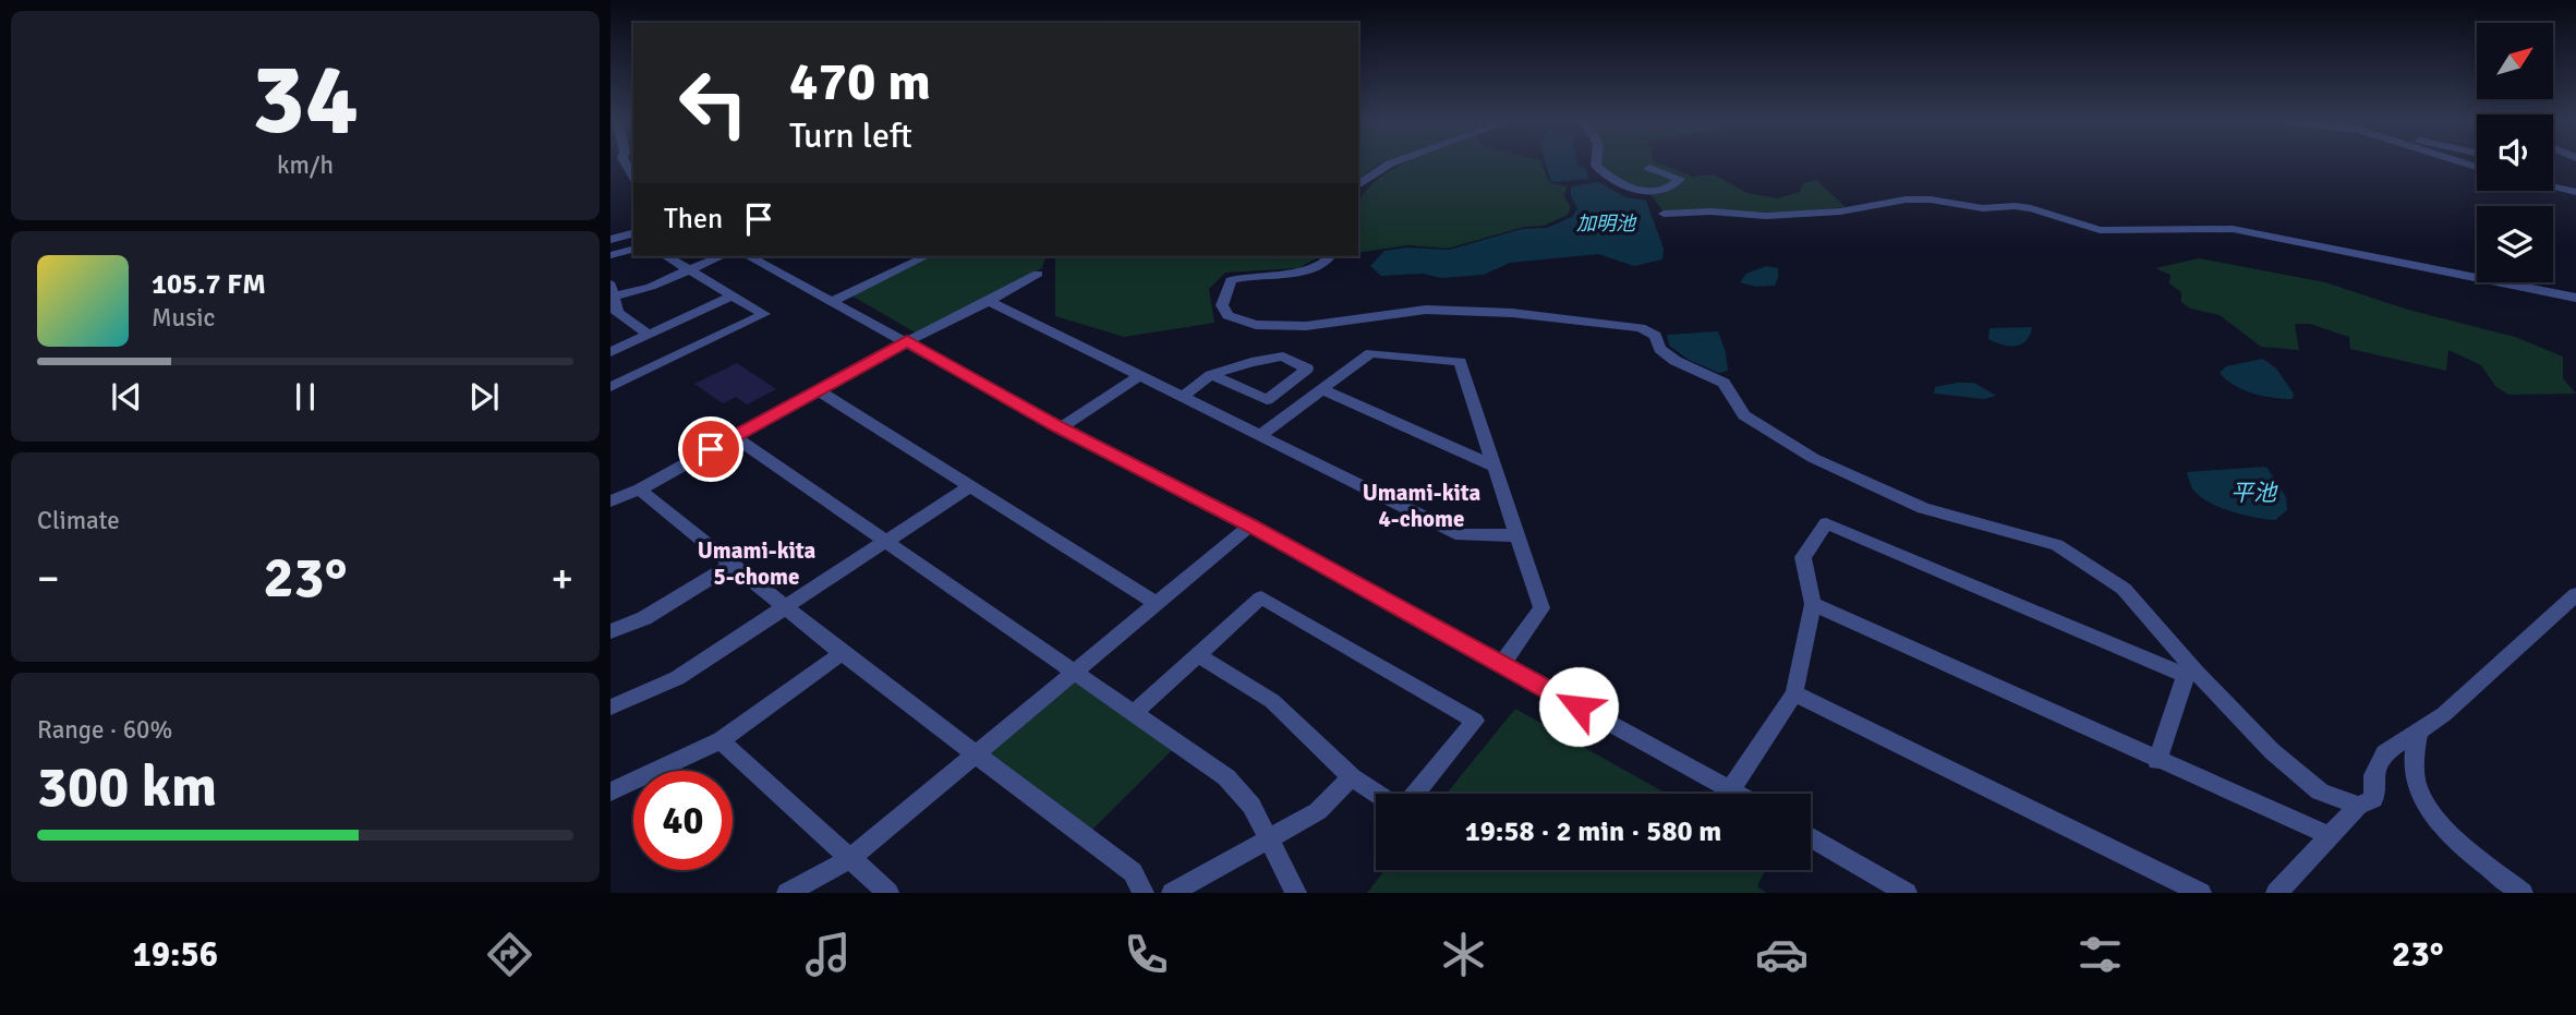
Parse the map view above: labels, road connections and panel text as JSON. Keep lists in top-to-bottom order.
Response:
{
  "districts": ["Umami-kita 4-chome", "Umami-kita 5-chome"],
  "water": ["加明池", "平池"],
  "north": "top right",
  "page": {
    "tile": [
      ["34", "km/h"],
      "Climate",
      ["Range · 60%", "300 km"]
    ],
    "turn": ["470 m", "Turn left"],
    "then": "Then",
    "song": ["105.7 FM", "Music"],
    "heat": ["−", "23°", "+"],
    "limit": "40",
    "trip": "19:58 · 2 min · 580 m",
    "tabs": ["19:56", "23°"]
  }
}
